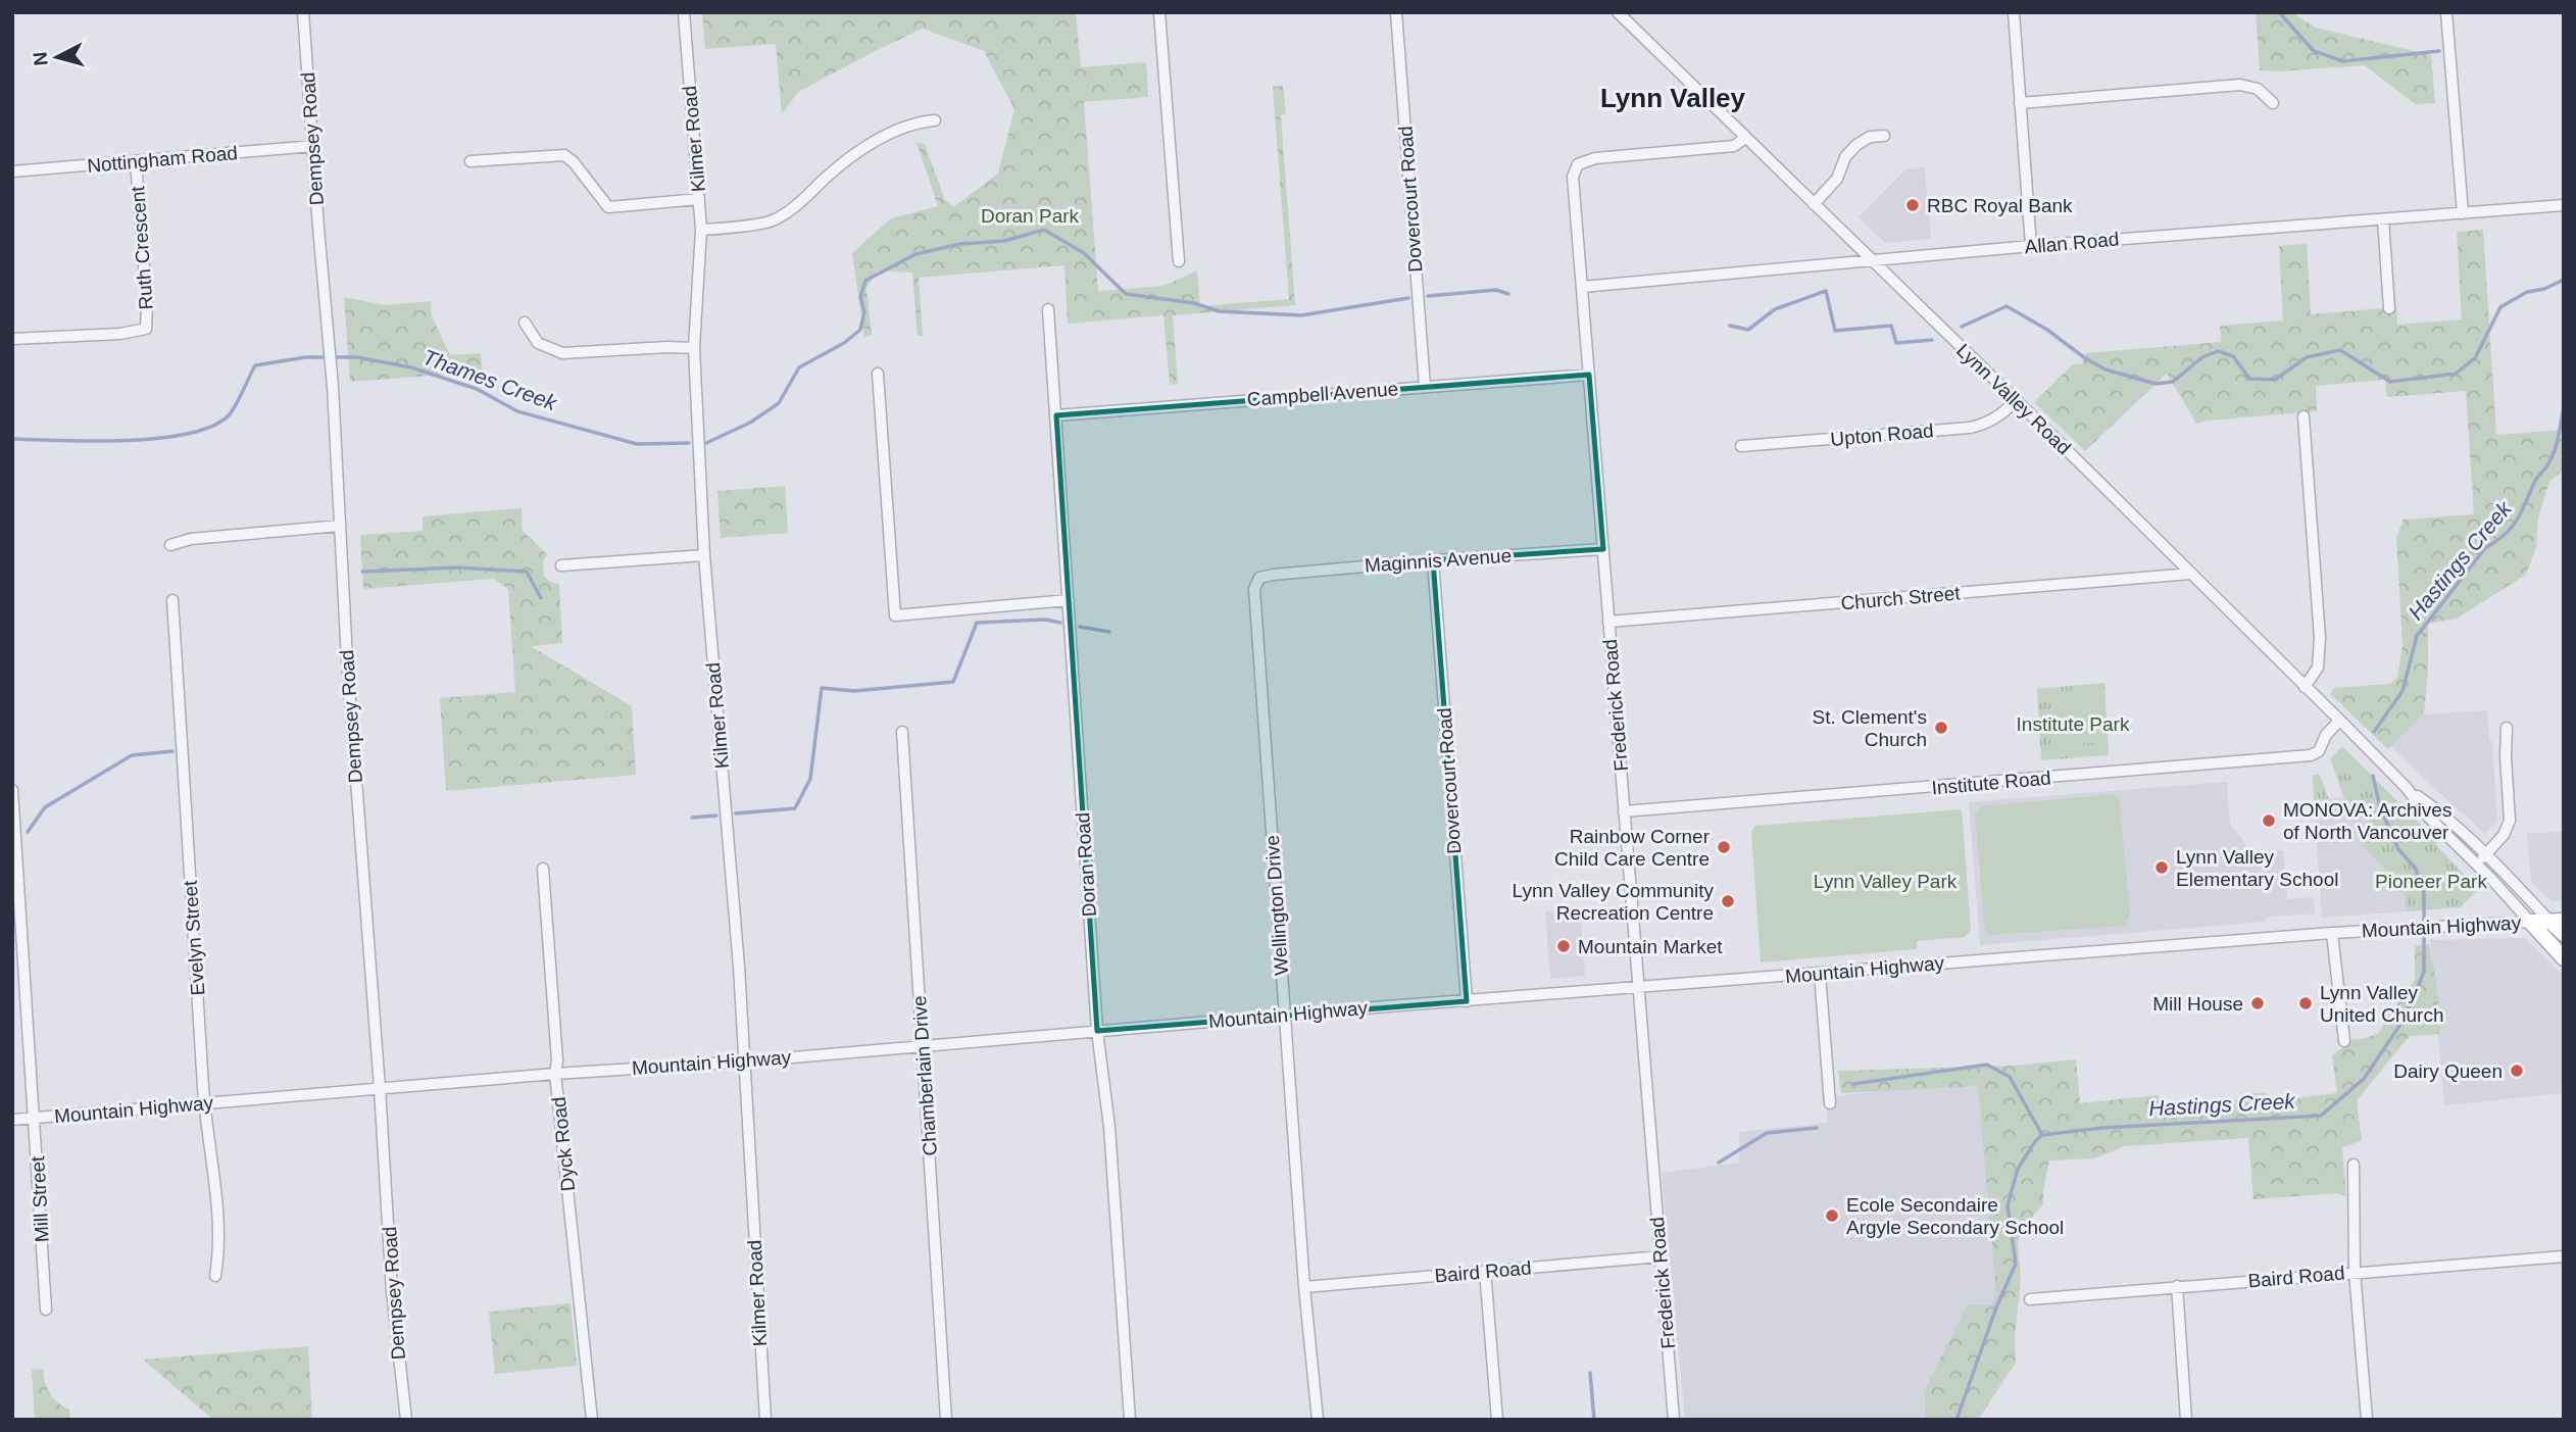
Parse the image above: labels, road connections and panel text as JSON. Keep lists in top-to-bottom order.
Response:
{
  "streets": {
    "main road": ["Lynn Valley Road", "Mountain Highway"],
    "street": [
      "Dempsey Road",
      "Kilmer Road",
      "Nottingham Road",
      "Dovercourt Road",
      "Allan Road",
      "Ruth Crescent",
      "Campbell Avenue",
      "Upton Road",
      "Maginnis Avenue",
      "Church Street",
      "Frederick Road",
      "Institute Road",
      "Doran Road",
      "Wellington Drive",
      "Evelyn Street",
      "Chamberlain Drive",
      "Dyck Road",
      "Mill Street",
      "Baird Road"
    ]
  },
  "crossings": [
    ["Dempsey Road", "Nottingham Road"],
    ["Dempsey Road", "Mountain Highway"],
    ["Kilmer Road", "Mountain Highway"],
    ["Nottingham Road", "Ruth Crescent"],
    ["Dovercourt Road", "Campbell Avenue"],
    ["Dovercourt Road", "Maginnis Avenue"],
    ["Dovercourt Road", "Mountain Highway"],
    ["Allan Road", "Lynn Valley Road"],
    ["Allan Road", "Frederick Road"],
    ["Campbell Avenue", "Frederick Road"],
    ["Campbell Avenue", "Doran Road"],
    ["Lynn Valley Road", "Upton Road"],
    ["Lynn Valley Road", "Church Street"],
    ["Lynn Valley Road", "Frederick Road"],
    ["Lynn Valley Road", "Institute Road"],
    ["Lynn Valley Road", "Mountain Highway"],
    ["Maginnis Avenue", "Frederick Road"],
    ["Maginnis Avenue", "Wellington Drive"],
    ["Church Street", "Frederick Road"],
    ["Frederick Road", "Institute Road"],
    ["Frederick Road", "Mountain Highway"],
    ["Frederick Road", "Baird Road"],
    ["Doran Road", "Mountain Highway"],
    ["Wellington Drive", "Mountain Highway"],
    ["Wellington Drive", "Baird Road"],
    ["Mountain Highway", "Evelyn Street"],
    ["Mountain Highway", "Chamberlain Drive"],
    ["Mountain Highway", "Dyck Road"],
    ["Mountain Highway", "Mill Street"]
  ],
  "districts": ["Lynn Valley"],
  "water": ["Thames Creek", "Hastings Creek"],
  "parks": [
    "Doran Park",
    "Institute Park",
    "Lynn Valley Park",
    "Pioneer Park"
  ],
  "places": [
    "RBC Royal Bank",
    "St. Clement's Church",
    "MONOVA: Archives of North Vancouver",
    "Rainbow Corner Child Care Centre",
    "Lynn Valley Elementary School",
    "Lynn Valley Community Recreation Centre",
    "Mountain Market",
    "Mill House",
    "Lynn Valley United Church",
    "Dairy Queen",
    "Ecole Secondaire Argyle Secondary School"
  ],
  "north": "left"
}
